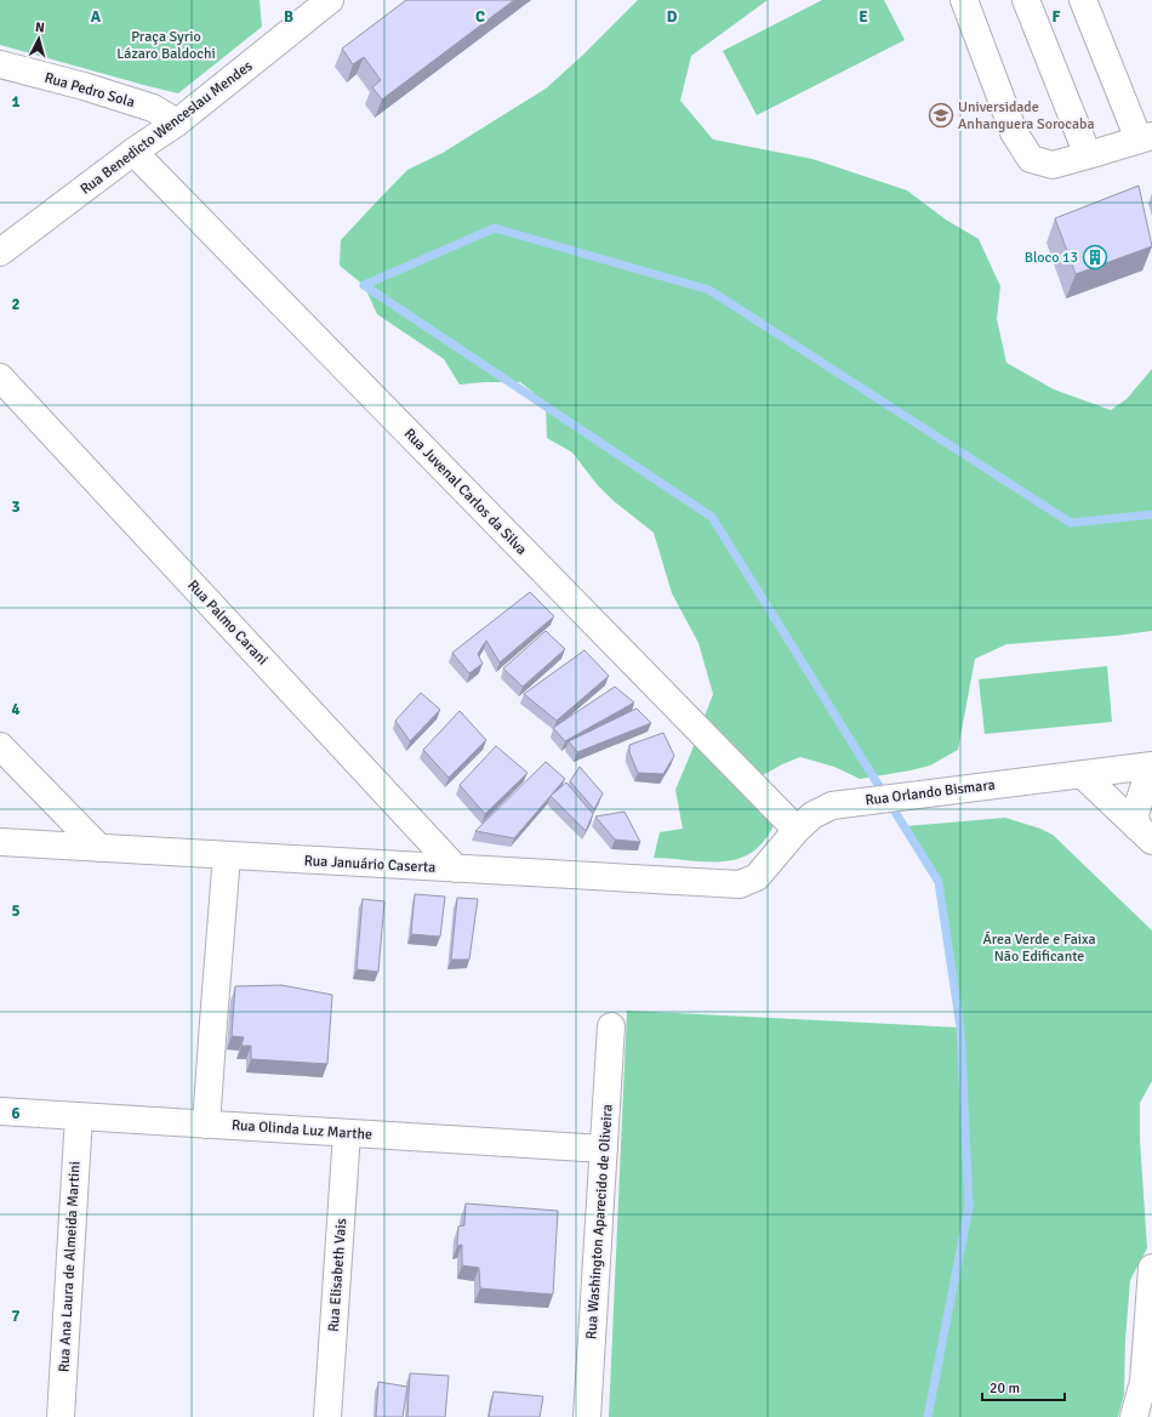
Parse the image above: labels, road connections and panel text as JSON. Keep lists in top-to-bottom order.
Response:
{
  "streets": {
    "street": [
      "Rua Pedro Sola",
      "Rua Benedicto Wenceslau Mendes",
      "Rua Juvenal Carlos da Silva",
      "Rua Palmo Carani",
      "Rua Orlando Bismara",
      "Rua Januário Caserta",
      "Rua Olinda Luz Marthe",
      "Rua Washington Aparecido de Oliveira",
      "Rua Ana Laura de Almeida Martini",
      "Rua Elisabeth Vais"
    ]
  },
  "crossings": [
    ["Rua Pedro Sola", "Rua Benedicto Wenceslau Mendes"],
    ["Rua Benedicto Wenceslau Mendes", "Rua Juvenal Carlos da Silva"],
    ["Rua Juvenal Carlos da Silva", "Rua Orlando Bismara"],
    ["Rua Palmo Carani", "Rua Januário Caserta"],
    ["Rua Orlando Bismara", "Rua Januário Caserta"],
    ["Rua Olinda Luz Marthe", "Rua Washington Aparecido de Oliveira"],
    ["Rua Olinda Luz Marthe", "Rua Ana Laura de Almeida Martini"],
    ["Rua Olinda Luz Marthe", "Rua Elisabeth Vais"]
  ],
  "parks": ["Praça Syrio Lázaro Baldochi", "Área Verde e Faixa Não Edificante"],
  "places": {
    "school or university": ["Universidade Anhanguera Sorocaba"],
    "building": ["Bloco 13"]
  },
  "scale_bar": "20 m",
  "north": "top",
  "grid": {
    "columns": [
      "A",
      "B",
      "C",
      "D",
      "E",
      "F"
    ],
    "rows": [
      "1",
      "2",
      "3",
      "4",
      "5",
      "6",
      "7"
    ]
  }
}
